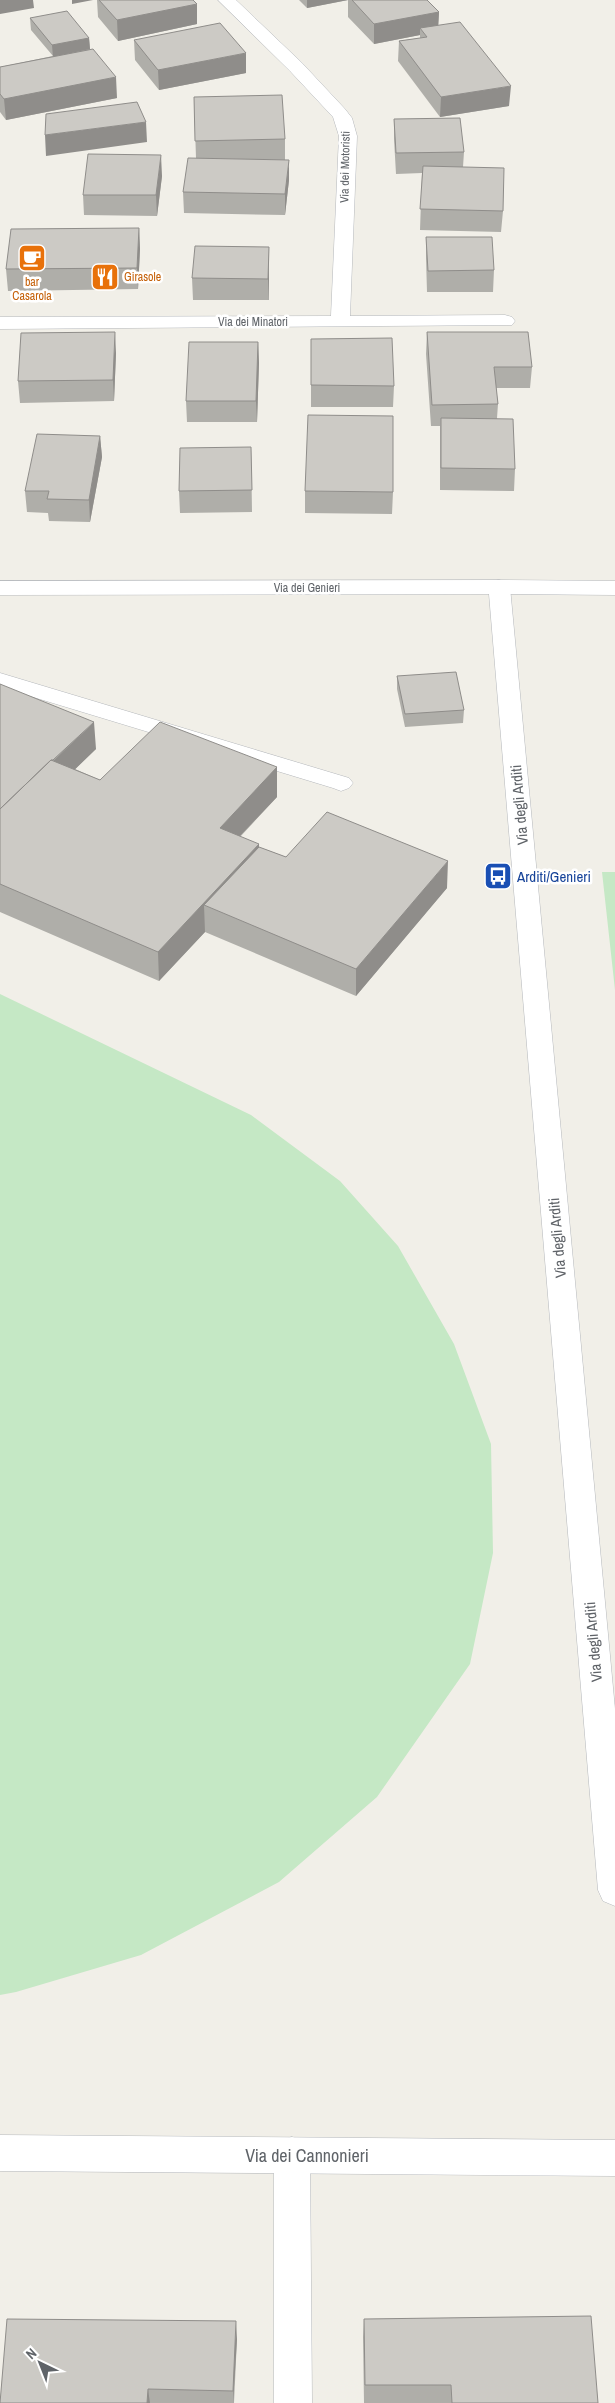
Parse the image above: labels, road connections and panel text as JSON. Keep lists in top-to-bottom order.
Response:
{
  "streets": {
    "street": [
      "Via dei Motoristi",
      "Via dei Minatori",
      "Via dei Genieri",
      "Via degli Arditi",
      "Via dei Cannonieri"
    ]
  },
  "crossings": [
    ["Via dei Motoristi", "Via dei Minatori"],
    ["Via dei Genieri", "Via degli Arditi"]
  ],
  "places": {
    "cafe": ["bar Casarola"],
    "restaurant": ["Girasole"],
    "bus stop": ["Arditi/Genieri"]
  },
  "north": "top left"
}
